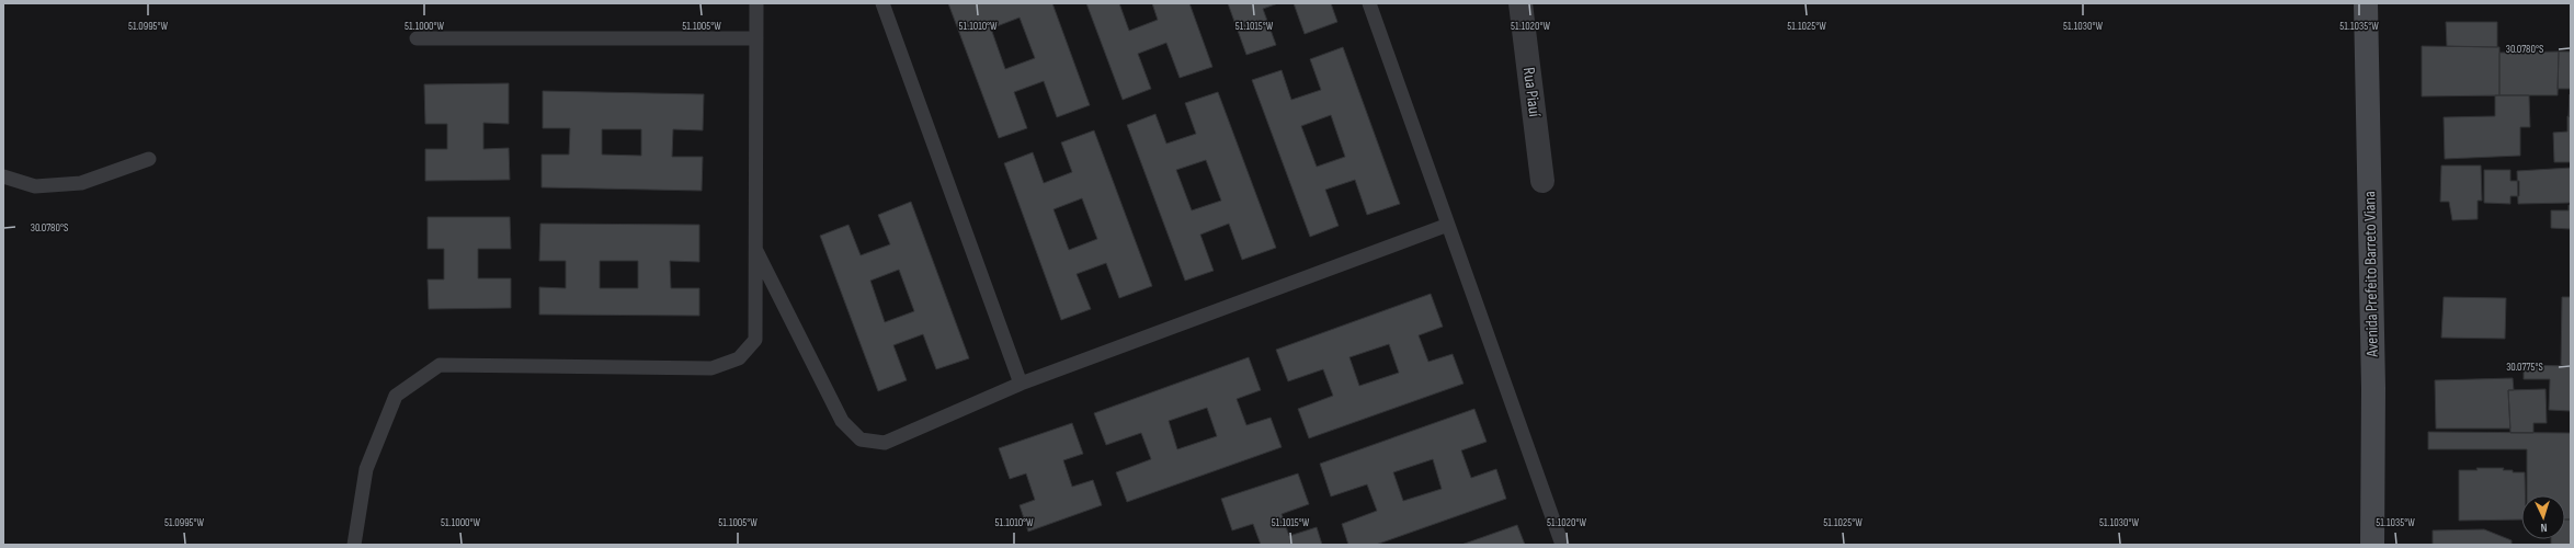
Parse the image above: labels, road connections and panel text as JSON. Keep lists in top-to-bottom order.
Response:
{
  "streets": {
    "main road": ["Avenida Prefeito Barreto Viana"],
    "street": ["Rua Piauí"]
  },
  "north": "bottom",
  "coordinates": [
    "51.0995°W",
    "51.1000°W",
    "51.1005°W",
    "51.1010°W",
    "51.1015°W",
    "51.1020°W",
    "51.1025°W",
    "51.1030°W",
    "51.1035°W",
    "30.0780°S",
    "30.0775°S"
  ]
}
